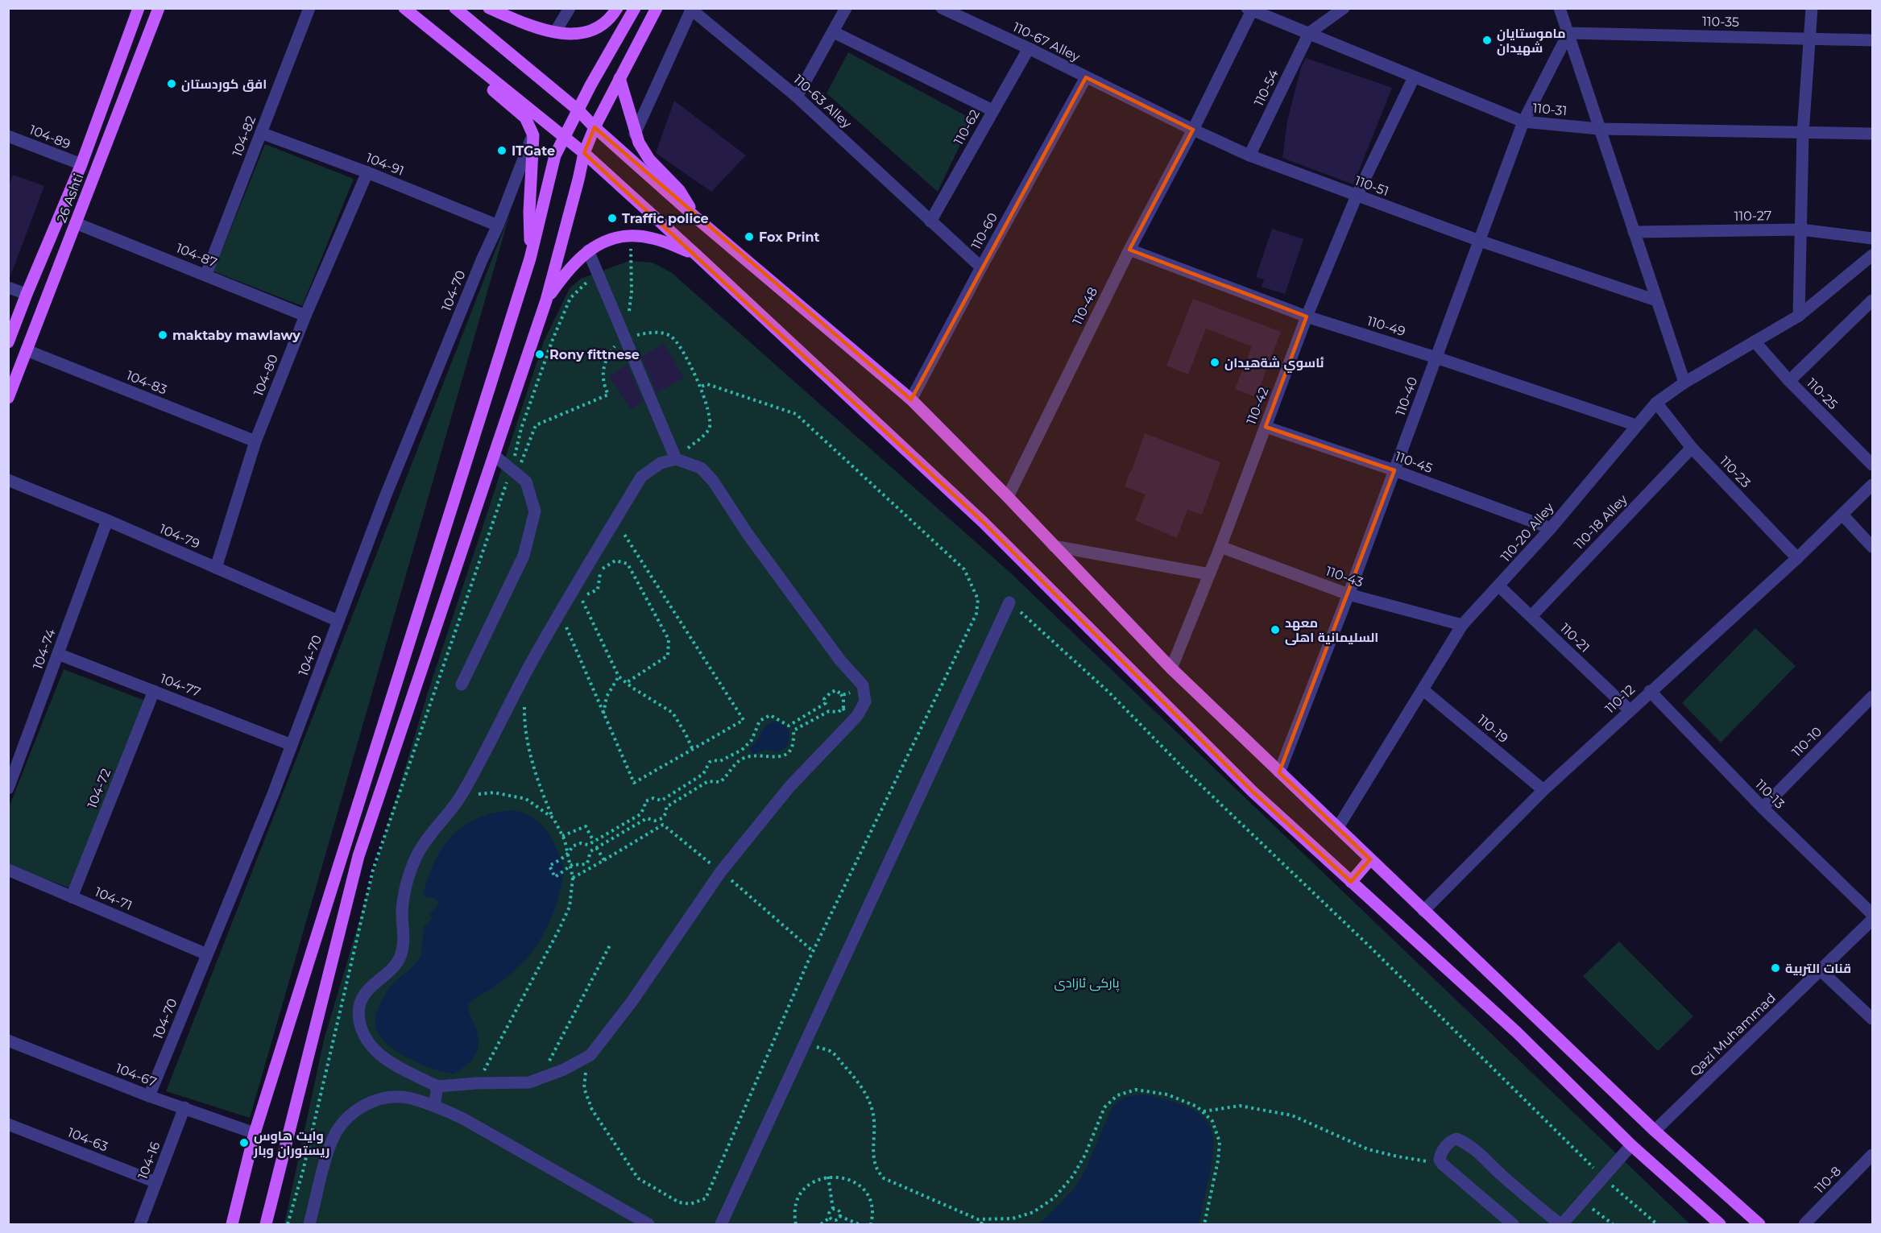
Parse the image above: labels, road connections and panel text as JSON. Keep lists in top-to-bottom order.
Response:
{
  "streets": {
    "main road": ["26 Ashti"],
    "street": [
      "110-35",
      "110-67 Alley",
      "110-54",
      "110-63 Alley",
      "110-31",
      "110-62",
      "104-82",
      "104-89",
      "104-91",
      "110-51",
      "110-27",
      "110-60",
      "104-87",
      "104-70",
      "110-48",
      "110-49",
      "104-80",
      "104-83",
      "110-25",
      "110-40",
      "110-42",
      "110-45",
      "110-23",
      "110-18 Alley",
      "110-20 Alley",
      "104-79",
      "110-43",
      "110-21",
      "104-74",
      "104-77",
      "110-12",
      "110-19",
      "110-10",
      "104-72",
      "110-13",
      "104-71",
      "Qazi Muhammad",
      "104-67",
      "104-63",
      "104-16",
      "110-8"
    ]
  },
  "crossings": [
    ["110-35", "110-40"],
    ["110-67 Alley", "110-62"],
    ["110-67 Alley", "110-51"],
    ["110-67 Alley", "110-60"],
    ["110-54", "110-31"],
    ["110-54", "110-51"],
    ["110-63 Alley", "110-62"],
    ["110-63 Alley", "110-60"],
    ["110-31", "110-48"],
    ["110-31", "110-40"],
    ["110-31", "110-42"],
    ["104-82", "104-91"],
    ["104-82", "104-87"],
    ["104-89", "26 Ashti"],
    ["104-91", "104-70"],
    ["104-91", "104-80"],
    ["110-51", "110-60"],
    ["110-51", "110-48"],
    ["110-51", "110-40"],
    ["110-51", "110-42"],
    ["26 Ashti", "104-87"],
    ["26 Ashti", "104-83"],
    ["104-87", "104-80"],
    ["104-70", "104-79"],
    ["104-70", "104-77"],
    ["104-70", "104-71"],
    ["104-70", "104-67"],
    ["110-48", "110-49"],
    ["110-49", "110-40"],
    ["110-49", "110-42"],
    ["110-49", "110-20 Alley"],
    ["104-80", "104-83"],
    ["104-80", "104-79"],
    ["110-25", "110-20 Alley"],
    ["110-40", "110-45"],
    ["110-40", "110-43"],
    ["110-42", "110-45"],
    ["110-42", "110-43"],
    ["110-45", "110-20 Alley"],
    ["110-23", "110-18 Alley"],
    ["110-23", "110-20 Alley"],
    ["110-23", "110-12"],
    ["110-18 Alley", "110-21"],
    ["110-20 Alley", "110-43"],
    ["110-20 Alley", "110-21"],
    ["110-20 Alley", "110-19"],
    ["104-79", "104-74"],
    ["110-21", "110-12"],
    ["104-74", "104-77"],
    ["104-77", "104-72"],
    ["110-12", "110-19"],
    ["110-12", "110-13"],
    ["110-10", "110-13"],
    ["104-72", "104-71"],
    ["104-67", "104-16"],
    ["104-63", "104-16"]
  ],
  "parks": ["پارکی ئازادی"],
  "places": [
    "ماموستايان شهيدان",
    "افق كوردستان",
    "ITGate",
    "Traffic police",
    "Fox Print",
    "maktaby mawlawy",
    "Rony fittnese",
    "ئاسوي شةهيدان",
    "معهد السلیمانیة اهلى",
    "قنات التربیة",
    "وايت هاوس ريستوران وبار"
  ]
}
